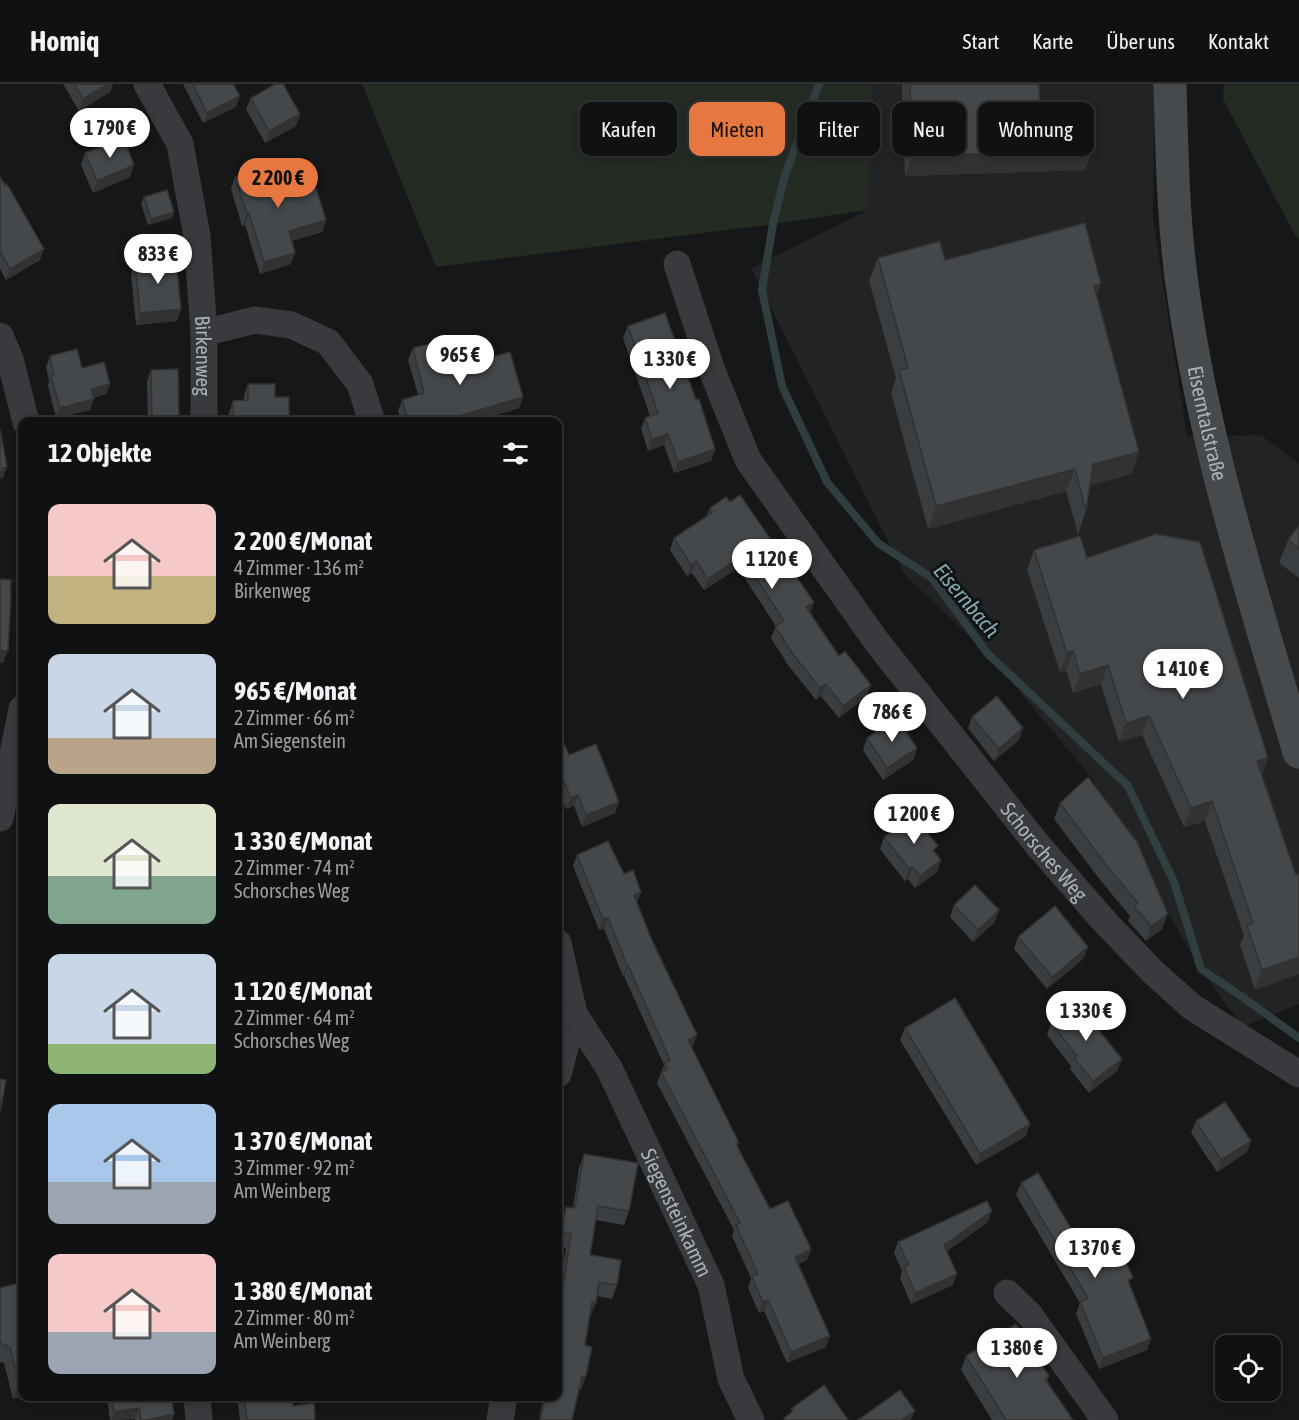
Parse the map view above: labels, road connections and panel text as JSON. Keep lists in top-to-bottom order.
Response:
{
  "streets": {
    "main road": ["Eiserntalstraße"],
    "street": ["Birkenweg", "Schorsches Weg", "Siegensteinkamm"]
  },
  "water": ["Eisernbach"],
  "page": {
    "header": "Homiq",
    "nav": [
      "Start",
      "Karte",
      "Über uns",
      "Kontakt"
    ],
    "chip": [
      "Kaufen",
      "Mieten",
      "Filter",
      "Neu",
      "Wohnung"
    ],
    "price": [
      "1 790 €",
      "2 200 €",
      "833 €",
      "965 €",
      "1 330 €",
      "1 120 €",
      "1 410 €",
      "786 €",
      "1 200 €",
      "1 330 €",
      "1 370 €",
      "1 380 €"
    ],
    "heading": "12 Objekte",
    "list": [
      {
        "name": "2 200 €/Monat",
        "note": "4 Zimmer · 136 m² · Birkenweg"
      },
      {
        "name": "965 €/Monat",
        "note": "2 Zimmer · 66 m² · Am Siegenstein"
      },
      {
        "name": "1 330 €/Monat",
        "note": "2 Zimmer · 74 m² · Schorsches Weg"
      },
      {
        "name": "1 120 €/Monat",
        "note": "2 Zimmer · 64 m² · Schorsches Weg"
      },
      {
        "name": "1 370 €/Monat",
        "note": "3 Zimmer · 92 m² · Am Weinberg"
      },
      {
        "name": "1 380 €/Monat",
        "note": "2 Zimmer · 80 m² · Am Weinberg"
      }
    ]
  }
}
